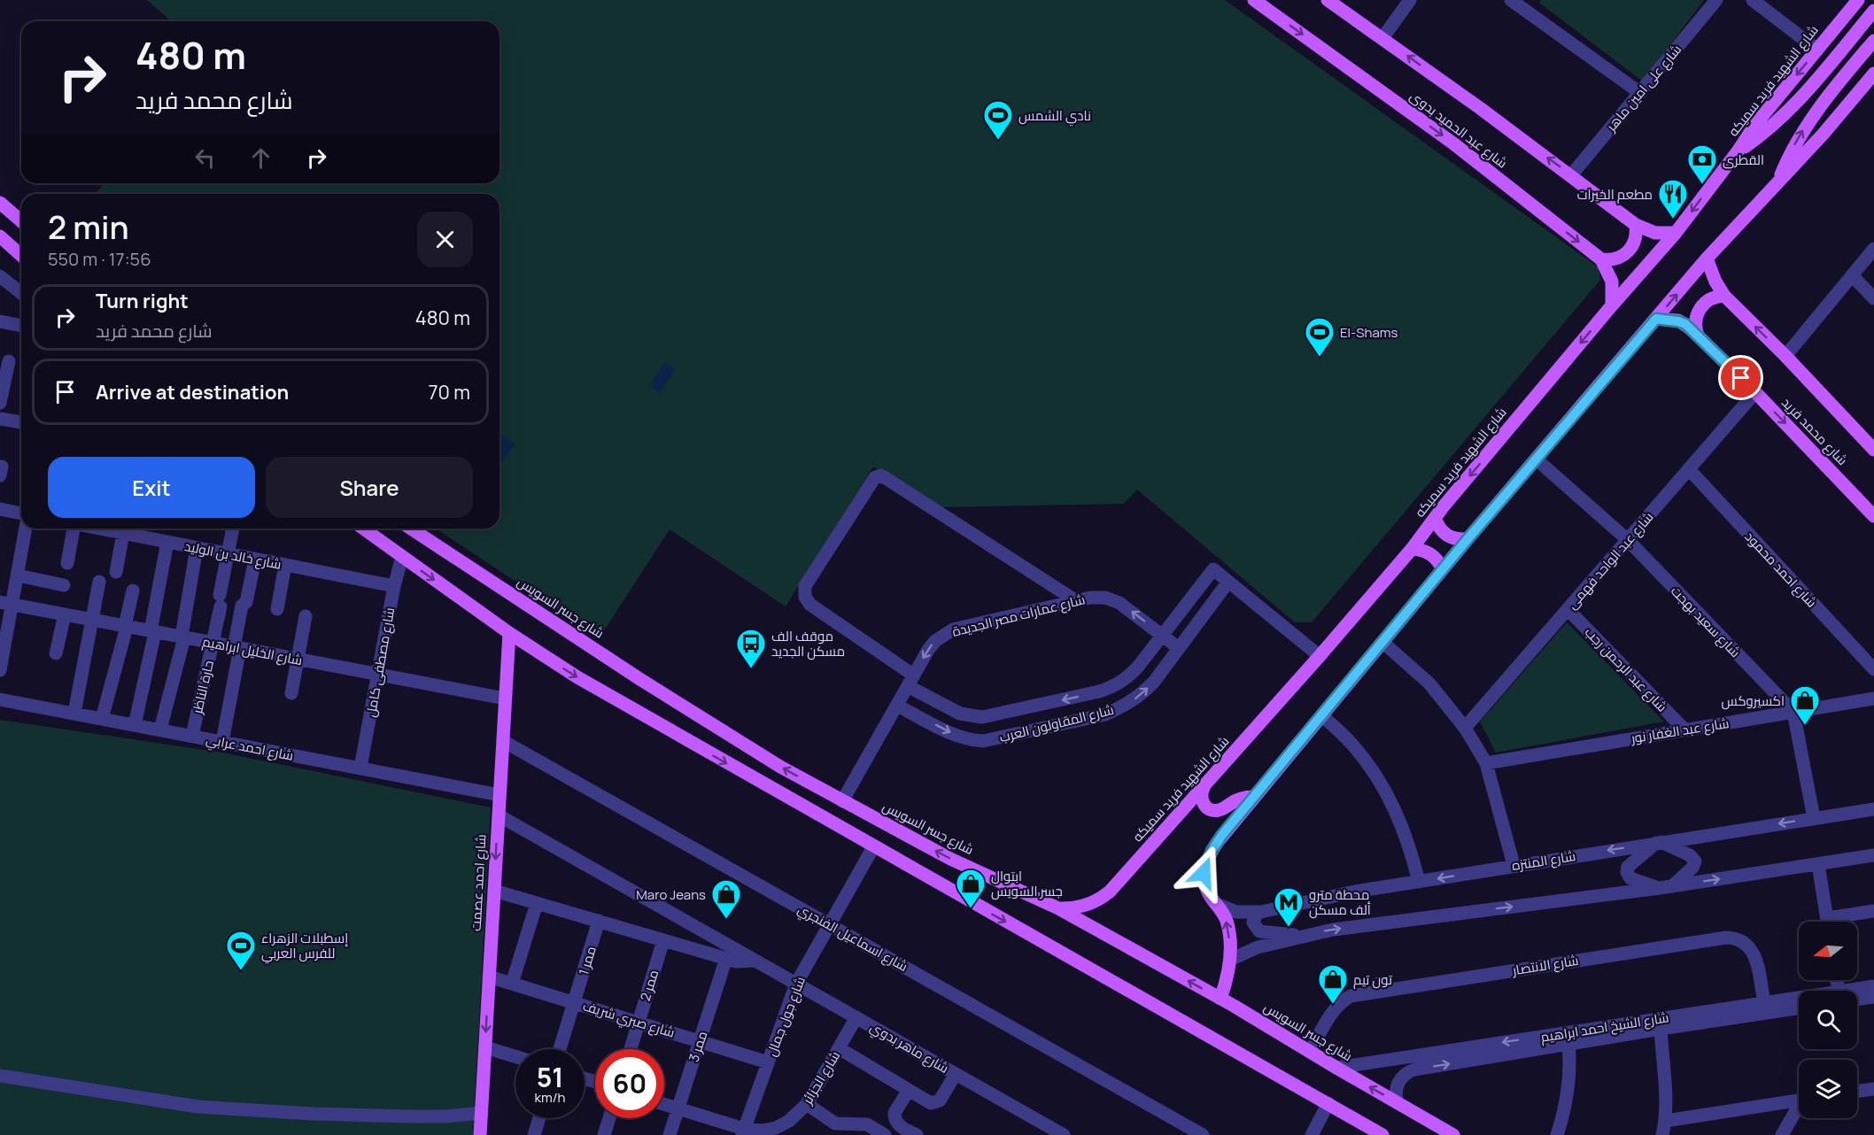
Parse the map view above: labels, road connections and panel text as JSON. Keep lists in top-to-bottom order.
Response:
{
  "streets": {
    "main road": [
      "شارع الشهيد فريد سميكه",
      "شارع عبد الحميد بدوى",
      "شارع محمد فريد",
      "شارع جسر السويس",
      "شارع احمد عصمت"
    ],
    "street": [
      "شارع على امين ماهر",
      "شارع خالد بن الوليد",
      "شارع عبد الواحد فهمى",
      "شارع احمد محمود",
      "شارع عمارات مصر الجديدة",
      "شارع سعيد بهجت",
      "شارع الخليل ابراهيم",
      "شارع مصطفى كامل",
      "شارع عبد الرحمن رجب",
      "حارة الناظر",
      "شارع المقاولون العرب",
      "شارع عبد الغفار نور",
      "شارع احمد عرابي",
      "شارع المنتزه",
      "شارع اسماعيل الفنجري",
      "ممر 1",
      "شارع الانتصار",
      "ممر 2",
      "شارع جول جمال",
      "شارع صبري شريف",
      "شارع الشيخ احمد ابراهيم",
      "ممر 3",
      "شارع ماهر بدوي",
      "شارع الجزائر"
    ]
  },
  "crossings": [
    ["شارع الشهيد فريد سميكه", "شارع عبد الحميد بدوى"],
    ["شارع الشهيد فريد سميكه", "شارع جسر السويس"],
    ["شارع محمد فريد", "شارع عبد الواحد فهمى"],
    ["شارع خالد بن الوليد", "شارع مصطفى كامل"],
    ["شارع خالد بن الوليد", "حارة الناظر"],
    ["شارع عبد الواحد فهمى", "شارع احمد محمود"],
    ["شارع عبد الواحد فهمى", "شارع سعيد بهجت"],
    ["شارع عبد الواحد فهمى", "شارع عبد الرحمن رجب"],
    ["شارع جسر السويس", "شارع عمارات مصر الجديدة"],
    ["شارع جسر السويس", "شارع الانتصار"],
    ["شارع جسر السويس", "شارع الشيخ احمد ابراهيم"],
    ["شارع عمارات مصر الجديدة", "شارع المقاولون العرب"],
    ["شارع سعيد بهجت", "شارع عبد الغفار نور"],
    ["شارع الخليل ابراهيم", "شارع مصطفى كامل"],
    ["شارع الخليل ابراهيم", "حارة الناظر"],
    ["شارع الخليل ابراهيم", "شارع احمد عصمت"],
    ["شارع مصطفى كامل", "شارع احمد عرابي"],
    ["شارع عبد الرحمن رجب", "شارع عبد الغفار نور"],
    ["حارة الناظر", "شارع احمد عرابي"],
    ["شارع احمد عرابي", "شارع احمد عصمت"],
    ["شارع احمد عصمت", "شارع اسماعيل الفنجري"],
    ["شارع احمد عصمت", "شارع صبري شريف"],
    ["شارع احمد عصمت", "شارع ماهر بدوي"],
    ["شارع اسماعيل الفنجري", "شارع جول جمال"],
    ["ممر 1", "شارع صبري شريف"],
    ["ممر 1", "شارع ماهر بدوي"],
    ["شارع الانتصار", "شارع الشيخ احمد ابراهيم"],
    ["ممر 2", "شارع صبري شريف"],
    ["ممر 2", "شارع ماهر بدوي"],
    ["شارع جول جمال", "شارع صبري شريف"],
    ["شارع جول جمال", "شارع ماهر بدوي"],
    ["شارع جول جمال", "شارع الجزائر"],
    ["شارع صبري شريف", "ممر 3"],
    ["ممر 3", "شارع ماهر بدوي"],
    ["ممر 3", "شارع الجزائر"],
    ["شارع ماهر بدوي", "شارع الجزائر"]
  ],
  "one_way": ["شارع عمارات مصر الجديدة"],
  "places": {
    "sports": ["نادي الشمس", "El-Shams", "إسطبلات الزهراء للفرس العربي"],
    "bank": ["القطرى"],
    "restaurant": ["مطعم الخيرات"],
    "bus stop": ["موقف الف مسكن الجديد"],
    "shop": [
      "اكسيروكس",
      "ابتوال جسر السويس",
      "Maro Jeans",
      "تون تيم"
    ],
    "metro station": ["محطة مترو ألف مسكن"]
  },
  "north": "left",
  "page": {
    "turn": ["480 m", "شارع محمد فريد"],
    "heading": ["2 min", "550 m · 17:56"],
    "list": [
      {
        "name": "Turn right",
        "note": "شارع محمد فريد",
        "value": "480 m"
      },
      {
        "name": "Arrive at destination",
        "value": "70 m"
      }
    ],
    "buttons": ["Exit", "Share"],
    "speed": "51 km/h",
    "limit": "60"
  }
}
